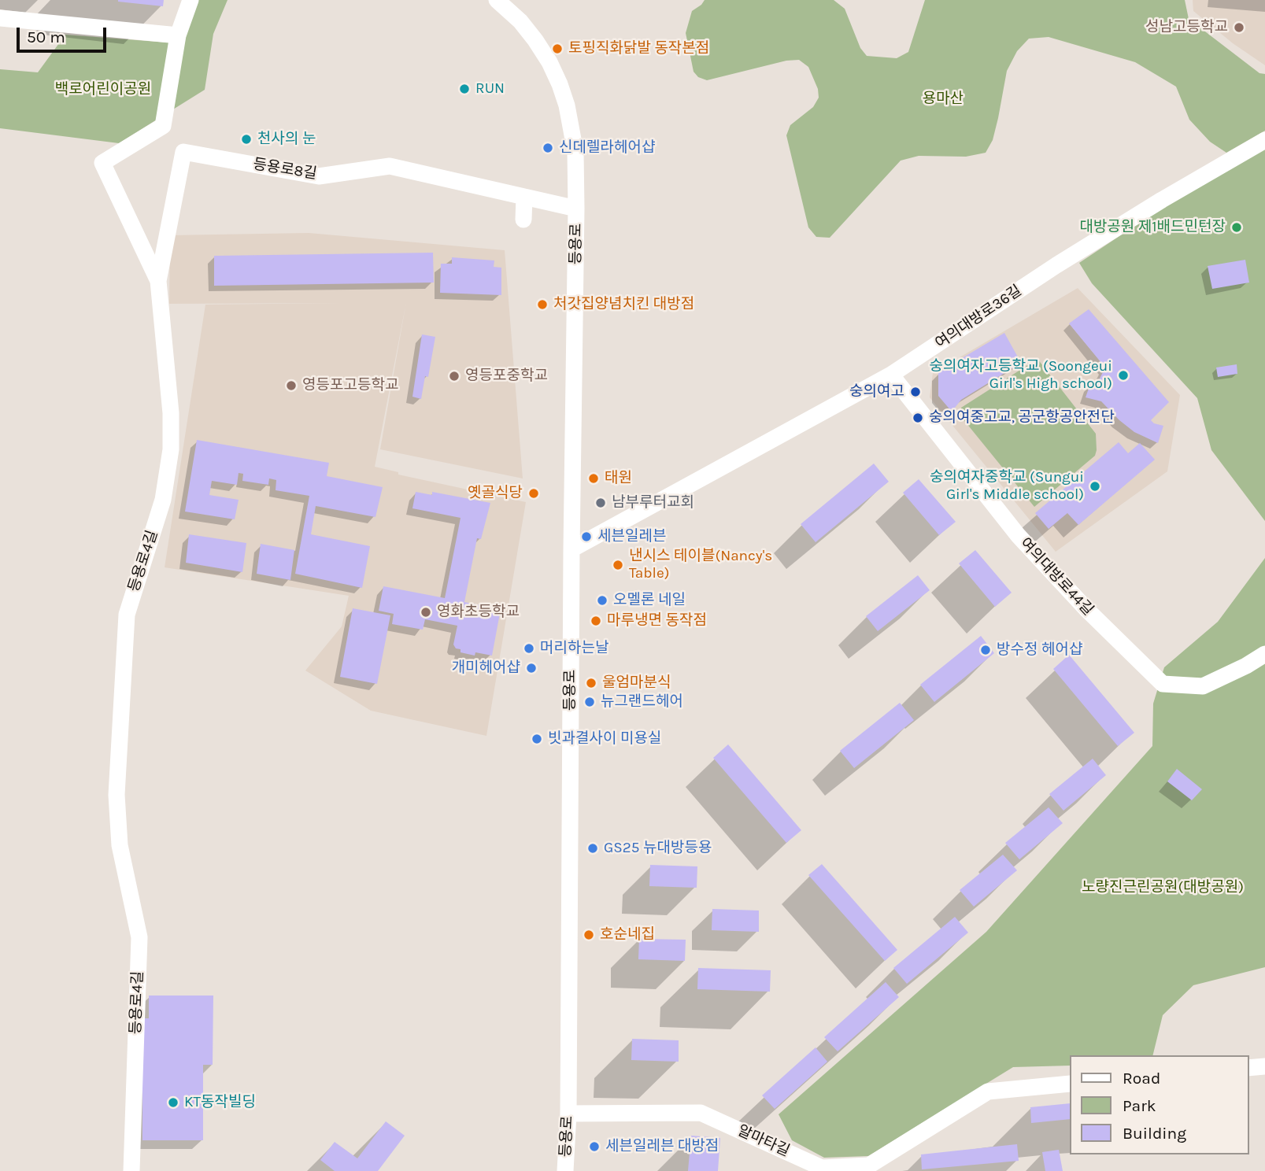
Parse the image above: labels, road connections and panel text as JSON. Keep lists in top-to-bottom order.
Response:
{
  "streets": {
    "street": [
      "등용로8길",
      "등용로",
      "여의대방로36길",
      "등용로4길",
      "여의대방로44길",
      "알마타길"
    ]
  },
  "crossings": [
    ["등용로8길", "등용로"],
    ["등용로8길", "등용로4길"],
    ["등용로", "여의대방로36길"],
    ["등용로", "알마타길"],
    ["여의대방로36길", "여의대방로44길"]
  ],
  "parks": ["백로어린이공원", "용마산", "노량진근린공원(대방공원)"],
  "places": [
    "성남고등학교",
    "토핑직화닭발 동작본점",
    "RUN",
    "천사의 눈",
    "신데렐라헤어샵",
    "대방공원 제1배드민턴장",
    "처갓집양념치킨 대방점",
    "숭의여자고등학교 (Soongeui Girl's High school)",
    "영등포중학교",
    "영등포고등학교",
    "숭의여고",
    "숭의여중고교, 공군항공안전단",
    "태원",
    "숭의여자중학교 (Sungui Girl's Middle school)",
    "옛골식당",
    "남부루터교회",
    "세븐일레븐",
    "낸시스 테이블(Nancy's Table)",
    "오멜론 네일",
    "영화초등학교",
    "마루냉면 동작점",
    "머리하는날",
    "방수정 헤어샵",
    "개미헤어샵",
    "울엄마분식",
    "뉴그랜드헤어",
    "빗과결사이 미용실",
    "GS25 뉴대방등용",
    "호순네집",
    "KT동작빌딩",
    "세븐일레븐 대방점"
  ],
  "legend": ["Road", "Park", "Building"],
  "scale_bar": "50 m"
}
